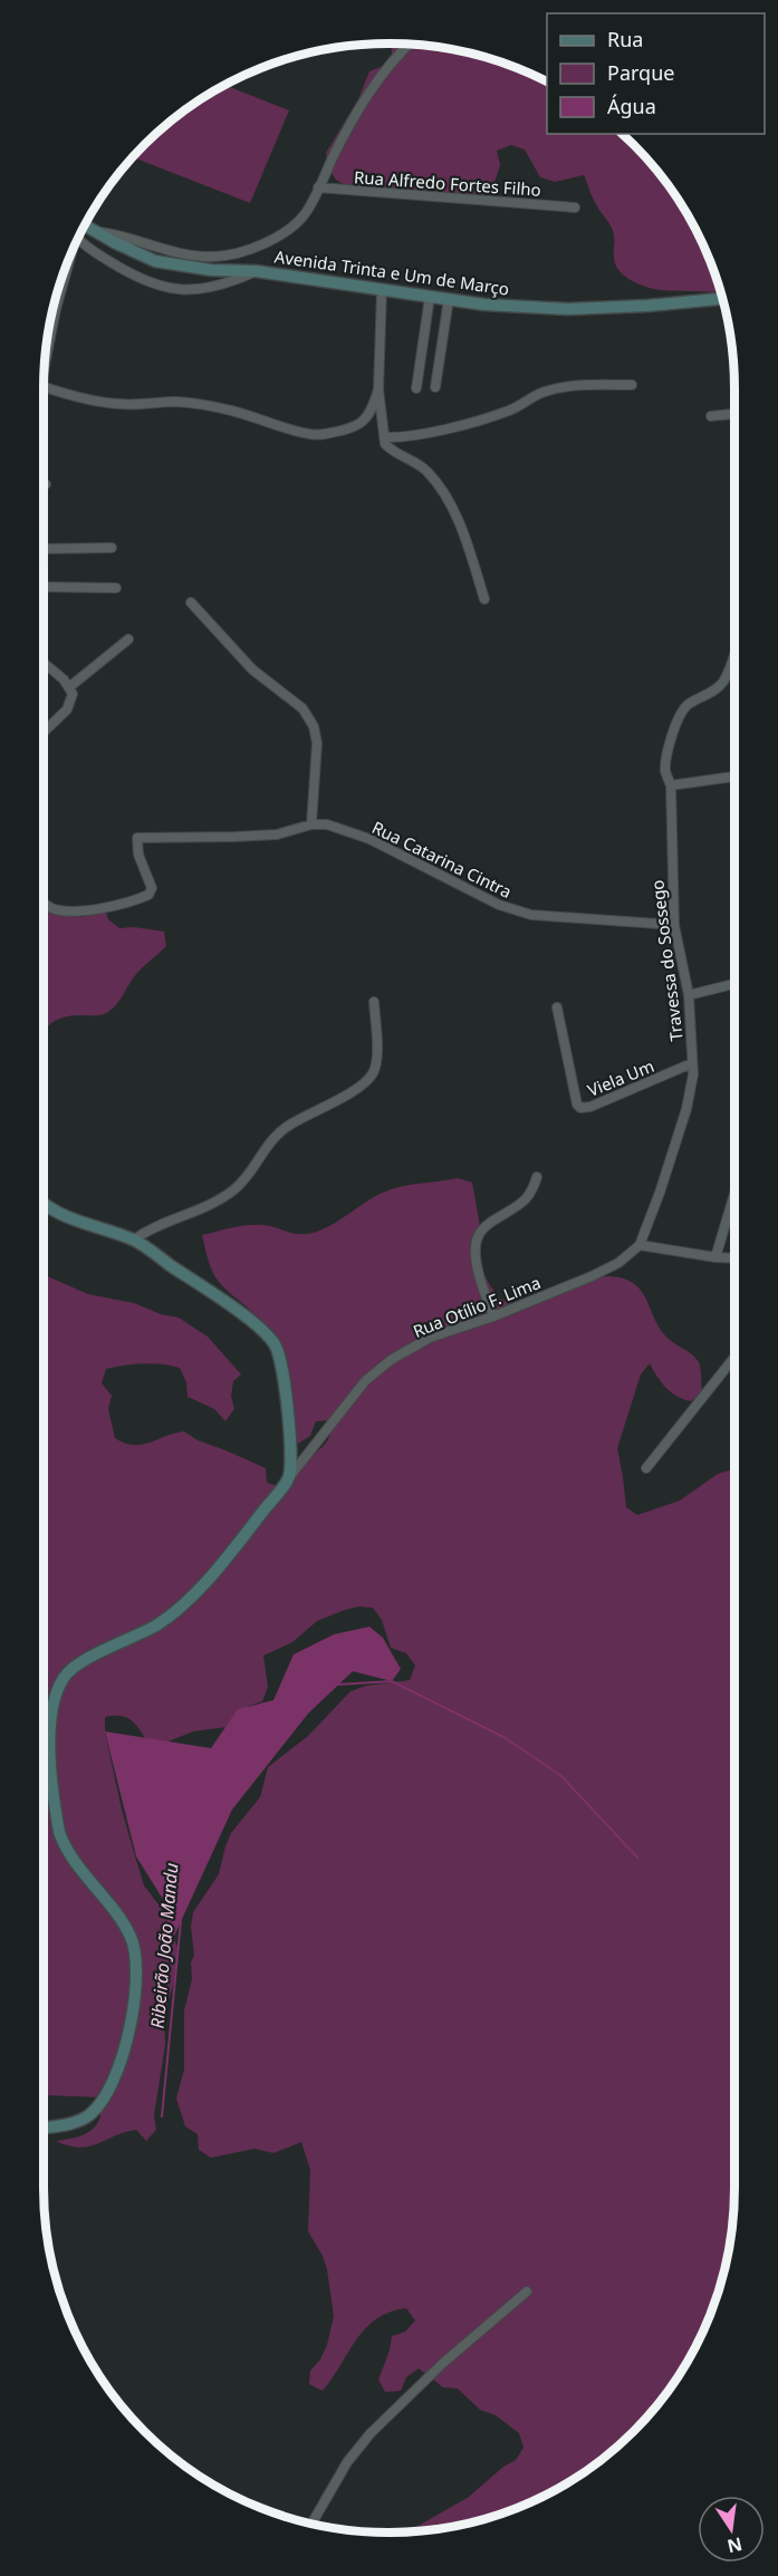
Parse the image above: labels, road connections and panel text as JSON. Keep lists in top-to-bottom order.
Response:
{
  "streets": {
    "street": [
      "Rua Alfredo Fortes Filho",
      "Avenida Trinta e Um de Março",
      "Rua Catarina Cintra",
      "Travessa do Sossego",
      "Viela Um",
      "Rua Otílio F. Lima"
    ]
  },
  "crossings": [
    ["Rua Alfredo Fortes Filho", "Avenida Trinta e Um de Março"],
    ["Rua Catarina Cintra", "Travessa do Sossego"],
    ["Travessa do Sossego", "Viela Um"],
    ["Travessa do Sossego", "Rua Otílio F. Lima"]
  ],
  "water": ["Ribeirão João Mandu"],
  "legend": ["Rua", "Parque", "Água"],
  "north": "bottom"
}
